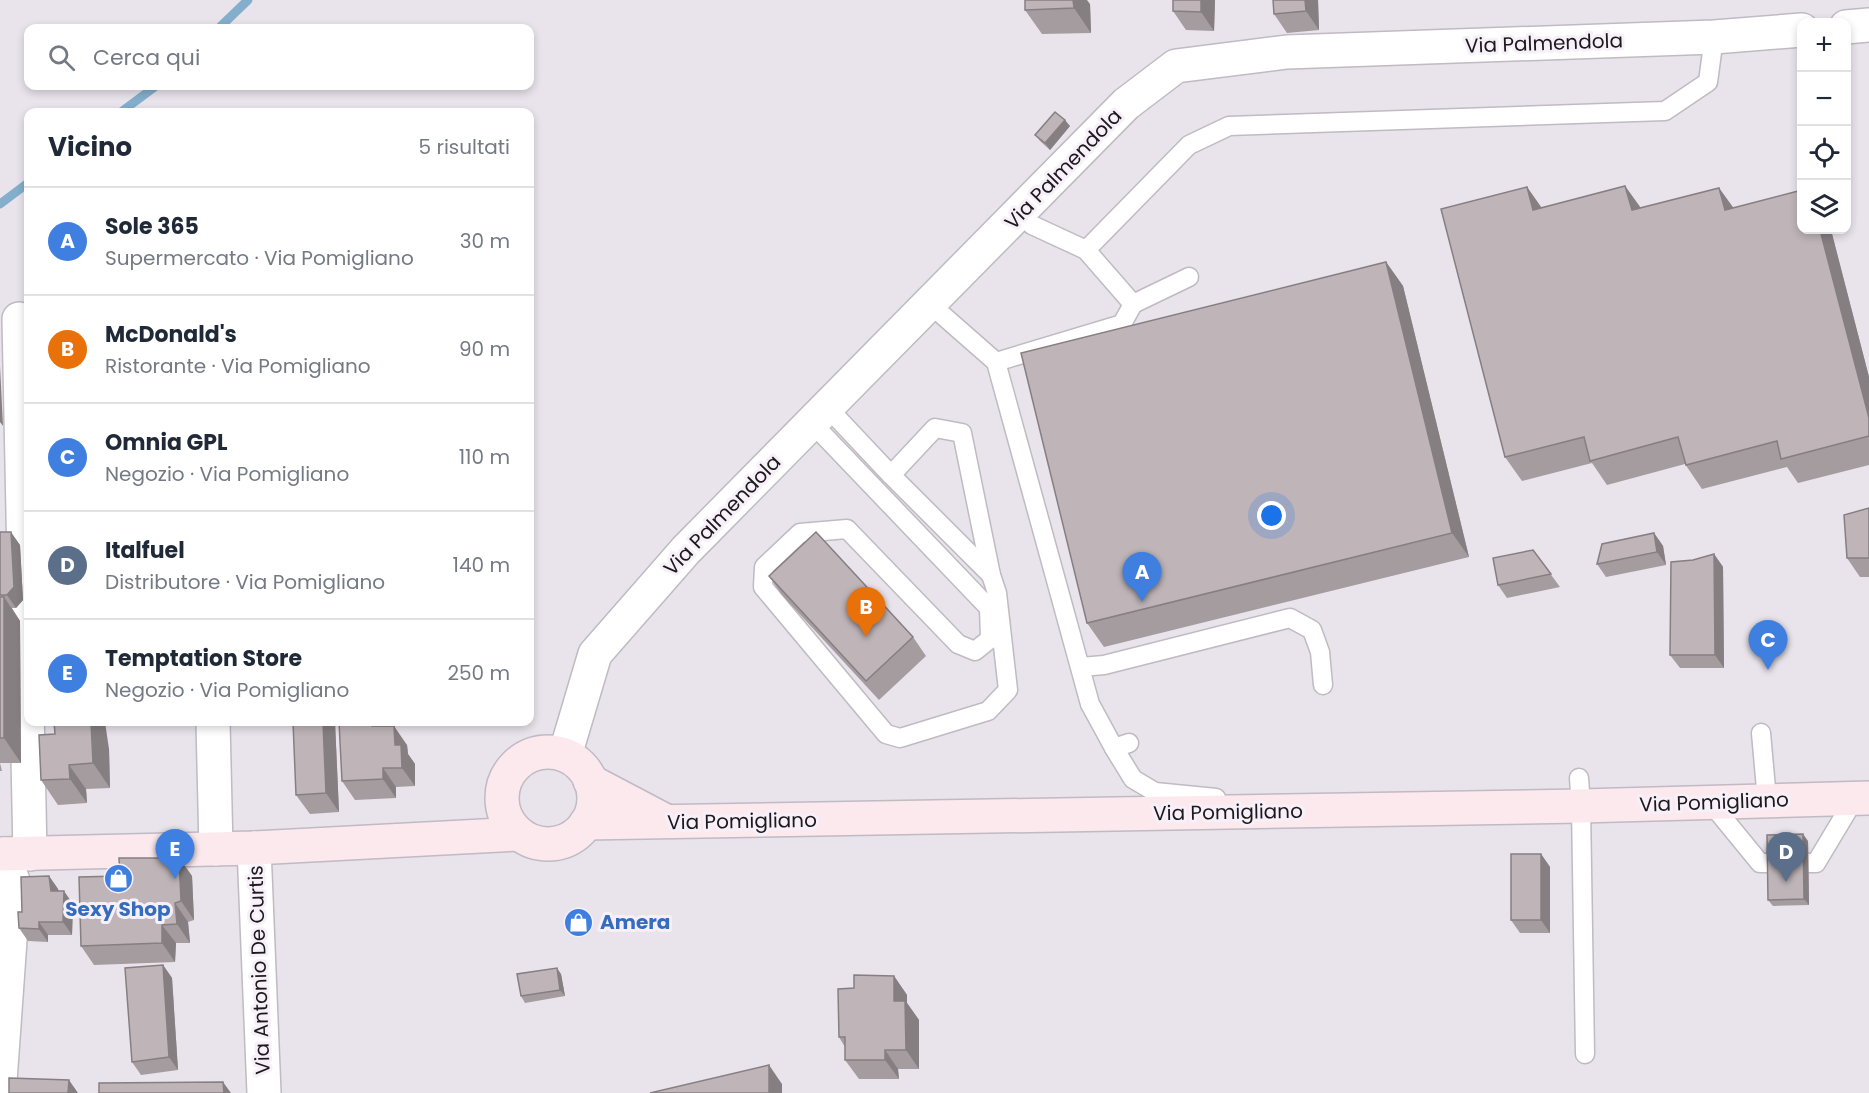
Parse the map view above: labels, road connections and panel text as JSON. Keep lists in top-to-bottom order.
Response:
{
  "streets": {
    "main road": ["Via Pomigliano"],
    "street": ["Via Palmendola", "Via Antonio De Curtis"]
  },
  "crossings": [
    ["Via Palmendola", "Via Pomigliano"]
  ],
  "places": {
    "shop": ["Sexy Shop", "Amera"]
  },
  "page": {
    "map_buttons": ["+", "−"],
    "search": "Cerca qui",
    "heading": ["Vicino", "5 risultati"],
    "list": [
      {
        "mark": "A",
        "name": "Sole 365",
        "note": "Supermercato · Via Pomigliano",
        "value": "30 m"
      },
      {
        "mark": "B",
        "name": "McDonald's",
        "note": "Ristorante · Via Pomigliano",
        "value": "90 m"
      },
      {
        "mark": "C",
        "name": "Omnia GPL",
        "note": "Negozio · Via Pomigliano",
        "value": "110 m"
      },
      {
        "mark": "D",
        "name": "Italfuel",
        "note": "Distributore · Via Pomigliano",
        "value": "140 m"
      },
      {
        "mark": "E",
        "name": "Temptation Store",
        "note": "Negozio · Via Pomigliano",
        "value": "250 m"
      }
    ],
    "pins": [
      "A",
      "B",
      "C",
      "E",
      "D"
    ]
  }
}
